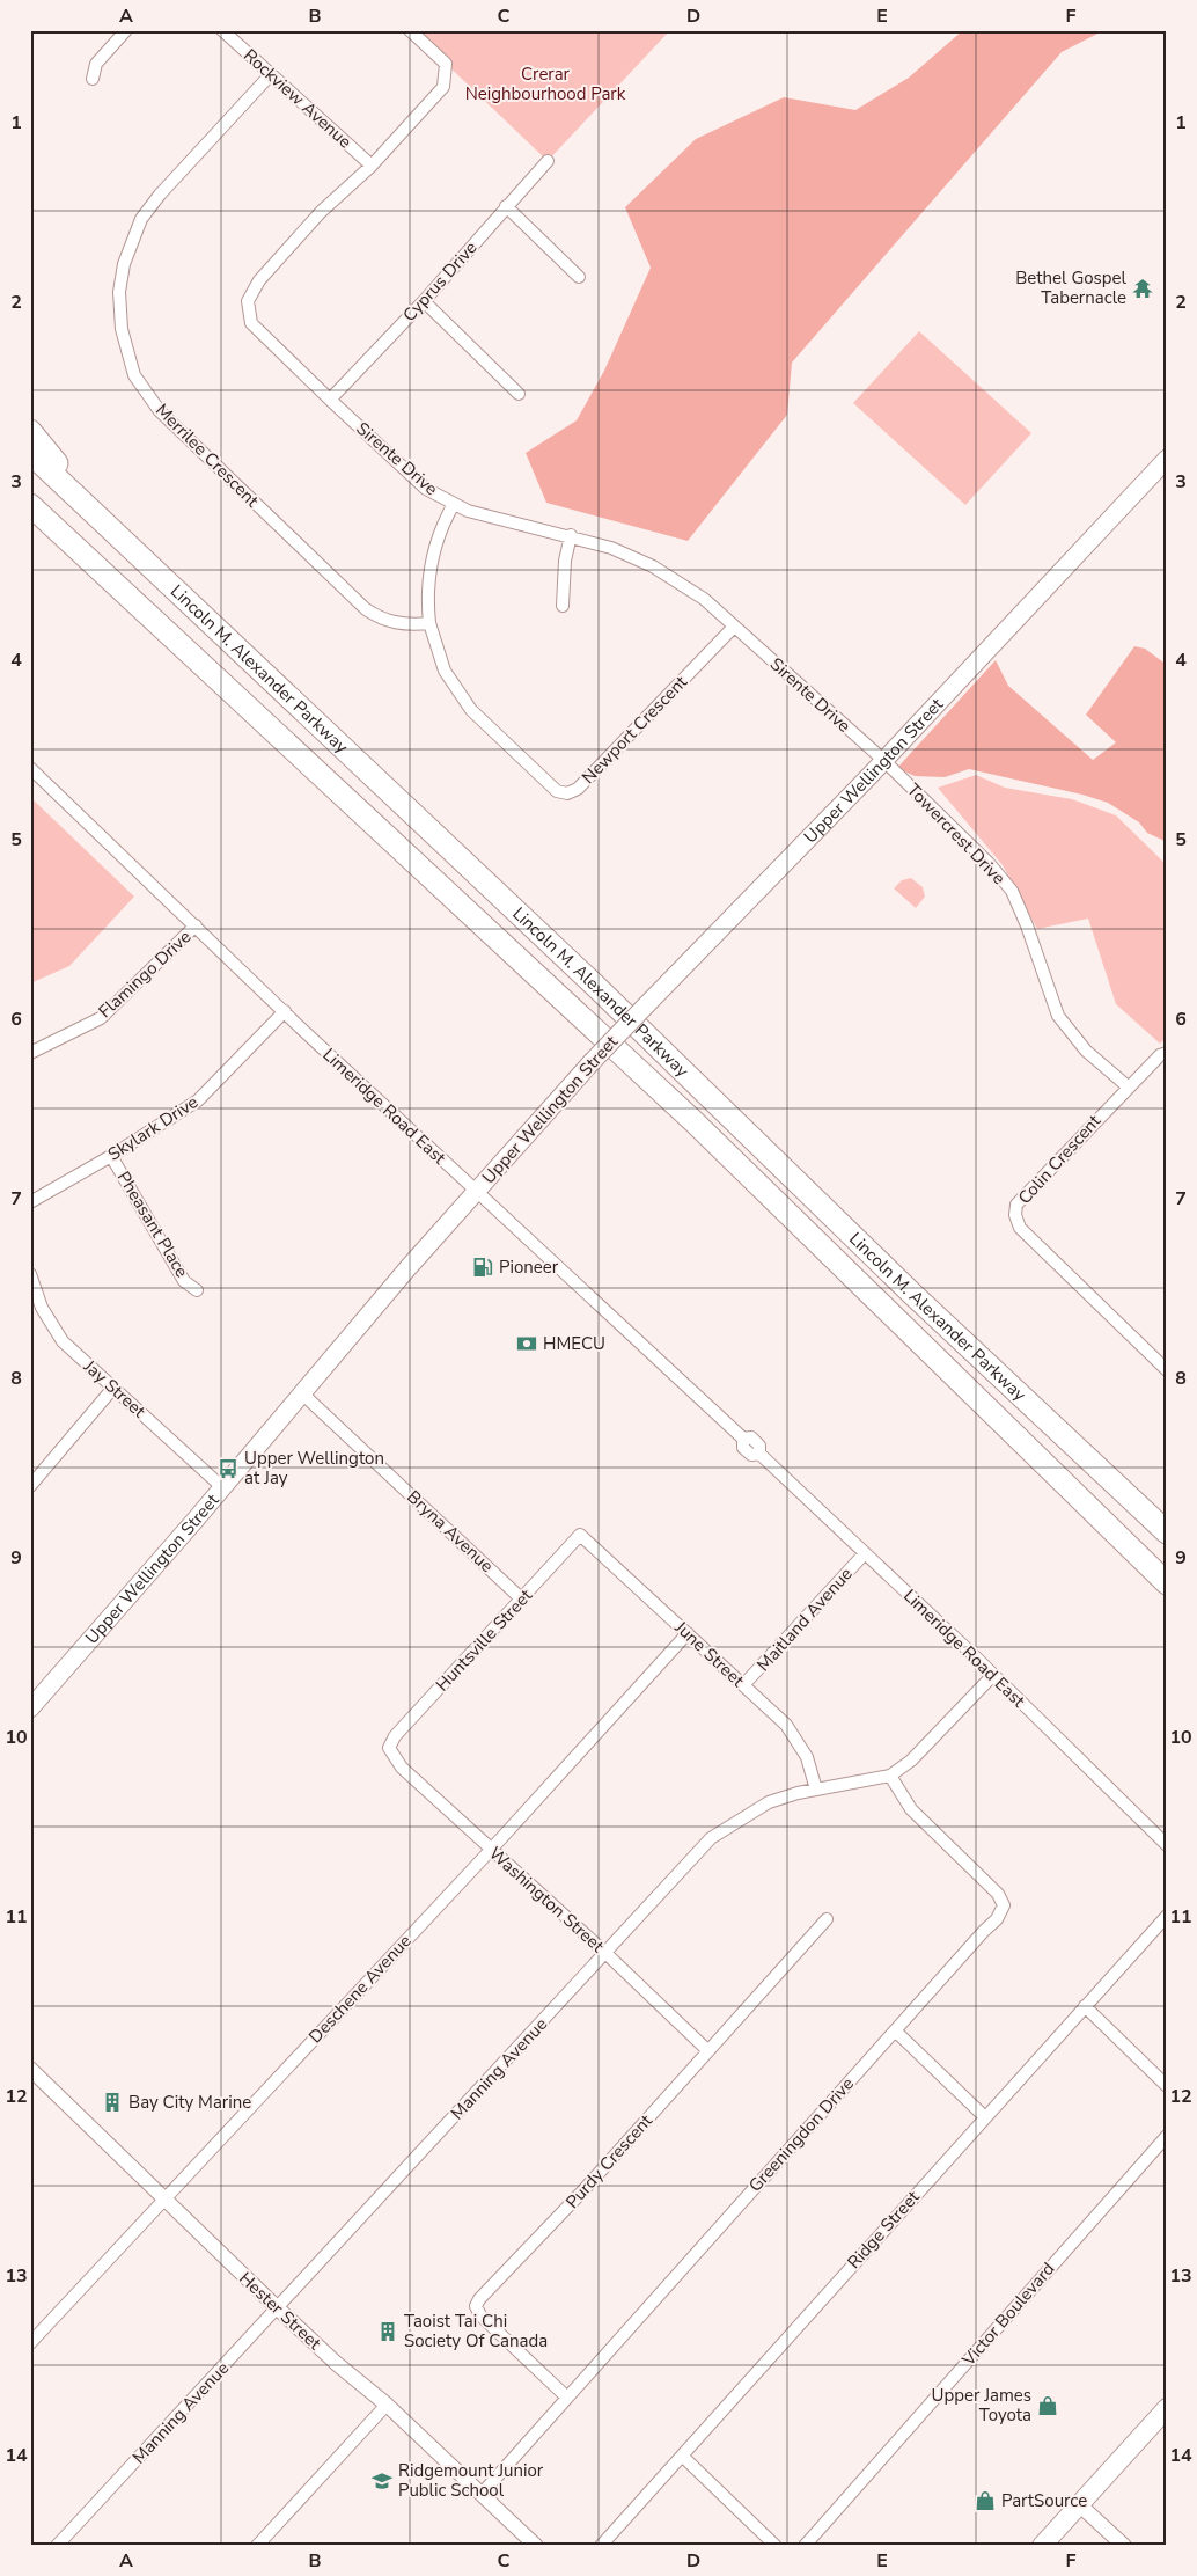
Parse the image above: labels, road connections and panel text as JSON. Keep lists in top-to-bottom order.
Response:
{
  "streets": {
    "highway": ["Lincoln M. Alexander Parkway"],
    "main road": ["Upper Wellington Street"],
    "street": [
      "Rockview Avenue",
      "Cyprus Drive",
      "Merrilee Crescent",
      "Sirente Drive",
      "Newport Crescent",
      "Towercrest Drive",
      "Flamingo Drive",
      "Limeridge Road East",
      "Skylark Drive",
      "Colin Crescent",
      "Pheasant Place",
      "Jay Street",
      "Bryna Avenue",
      "Maitland Avenue",
      "Huntsville Street",
      "June Street",
      "Washington Street",
      "Deschene Avenue",
      "Manning Avenue",
      "Greeningdon Drive",
      "Purdy Crescent",
      "Ridge Street",
      "Hester Street",
      "Victor Boulevard"
    ]
  },
  "crossings": [
    ["Rockview Avenue", "Merrilee Crescent"],
    ["Rockview Avenue", "Sirente Drive"],
    ["Cyprus Drive", "Sirente Drive"],
    ["Merrilee Crescent", "Newport Crescent"],
    ["Sirente Drive", "Newport Crescent"],
    ["Sirente Drive", "Upper Wellington Street"],
    ["Sirente Drive", "Towercrest Drive"],
    ["Upper Wellington Street", "Towercrest Drive"],
    ["Upper Wellington Street", "Limeridge Road East"],
    ["Upper Wellington Street", "Jay Street"],
    ["Upper Wellington Street", "Bryna Avenue"],
    ["Towercrest Drive", "Colin Crescent"],
    ["Flamingo Drive", "Limeridge Road East"],
    ["Limeridge Road East", "Skylark Drive"],
    ["Limeridge Road East", "Maitland Avenue"],
    ["Limeridge Road East", "Manning Avenue"],
    ["Skylark Drive", "Pheasant Place"],
    ["Bryna Avenue", "Huntsville Street"],
    ["Maitland Avenue", "June Street"],
    ["Huntsville Street", "June Street"],
    ["Huntsville Street", "Washington Street"],
    ["June Street", "Deschene Avenue"],
    ["June Street", "Manning Avenue"],
    ["Washington Street", "Deschene Avenue"],
    ["Washington Street", "Manning Avenue"],
    ["Washington Street", "Purdy Crescent"],
    ["Deschene Avenue", "Hester Street"],
    ["Manning Avenue", "Greeningdon Drive"],
    ["Manning Avenue", "Hester Street"],
    ["Greeningdon Drive", "Purdy Crescent"],
    ["Greeningdon Drive", "Hester Street"]
  ],
  "parks": ["Crerar Neighbourhood Park"],
  "places": {
    "temple": ["Bethel Gospel Tabernacle"],
    "fuel station": ["Pioneer"],
    "bank": ["HMECU"],
    "bus stop": ["Upper Wellington at Jay"],
    "building": ["Bay City Marine", "Taoist Tai Chi Society Of Canada"],
    "shop": ["Upper James Toyota", "PartSource"],
    "school or university": ["Ridgemount Junior Public School"]
  },
  "grid": {
    "columns": [
      "A",
      "B",
      "C",
      "D",
      "E",
      "F"
    ],
    "rows": [
      "1",
      "2",
      "3",
      "4",
      "5",
      "6",
      "7",
      "8",
      "9",
      "10",
      "11",
      "12",
      "13",
      "14"
    ]
  }
}
